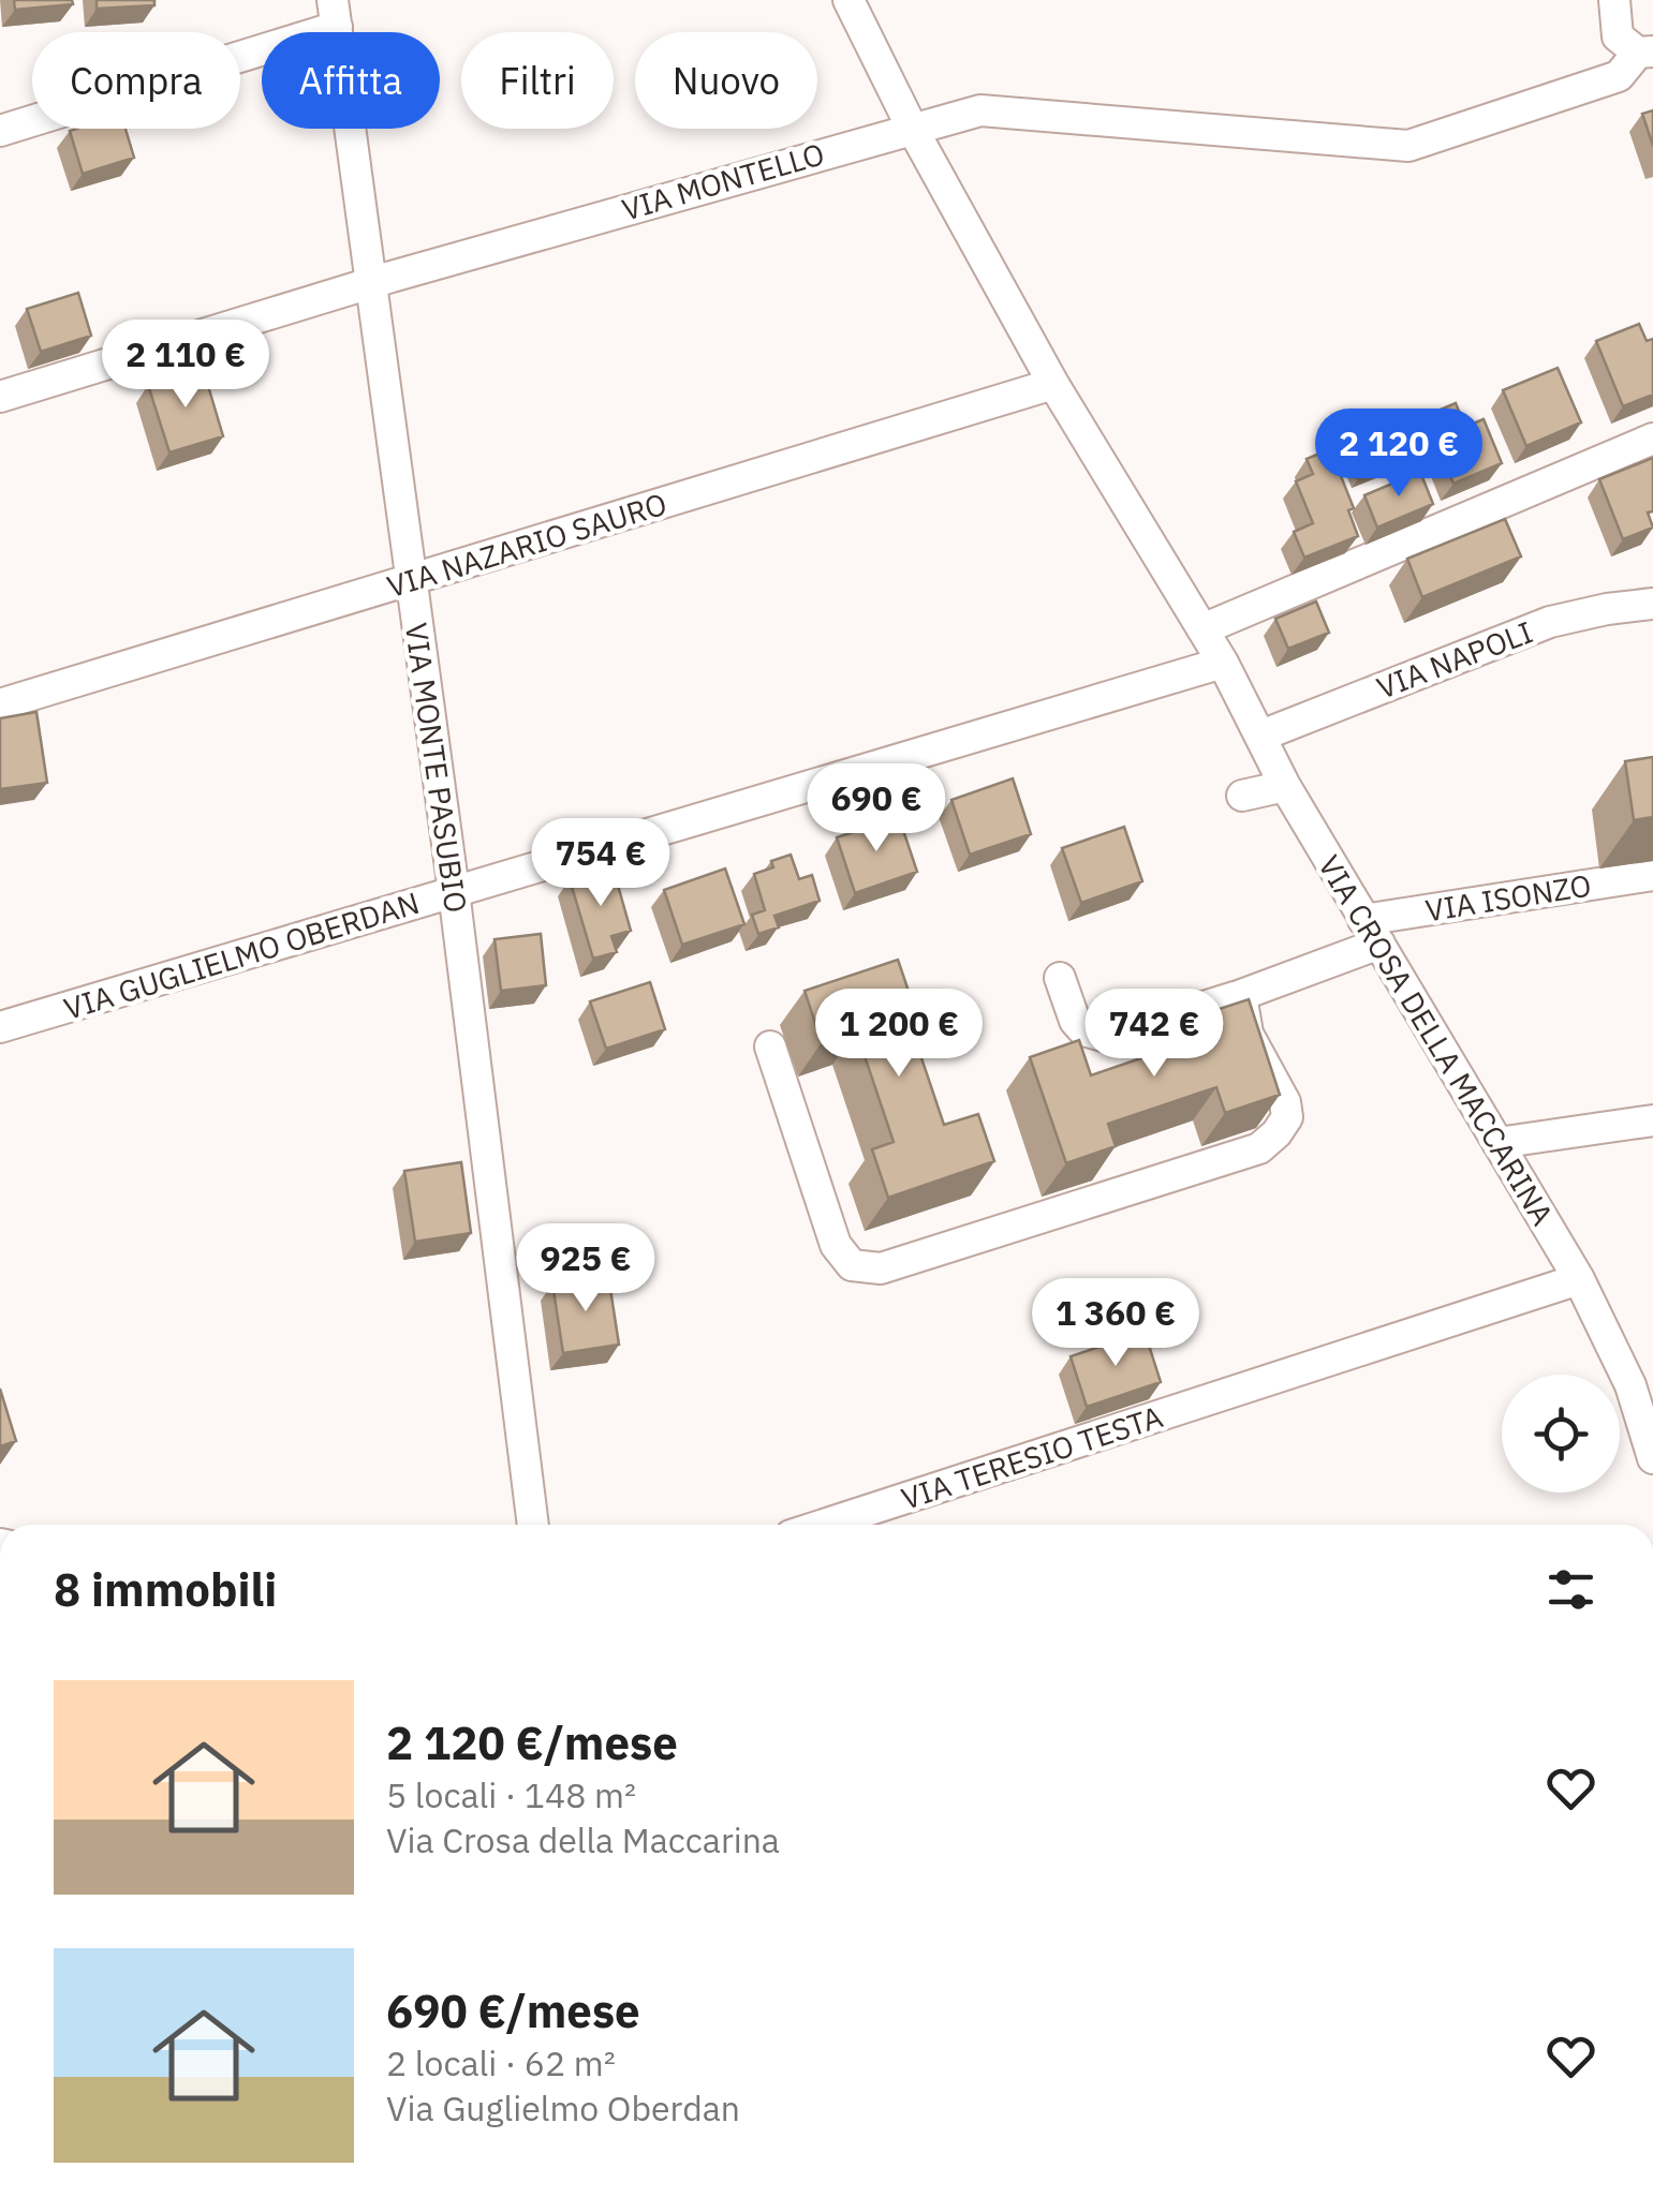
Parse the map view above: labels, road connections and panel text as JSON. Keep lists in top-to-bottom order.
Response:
{
  "streets": {
    "street": [
      "VIA MONTELLO",
      "VIA NAZARIO SAURO",
      "VIA NAPOLI",
      "VIA MONTE PASUBIO",
      "VIA ISONZO",
      "VIA GUGLIELMO OBERDAN",
      "VIA CROSA DELLA MACCARINA",
      "VIA TERESIO TESTA"
    ]
  },
  "crossings": [
    ["VIA MONTELLO", "VIA MONTE PASUBIO"],
    ["VIA MONTELLO", "VIA CROSA DELLA MACCARINA"],
    ["VIA NAZARIO SAURO", "VIA MONTE PASUBIO"],
    ["VIA NAZARIO SAURO", "VIA CROSA DELLA MACCARINA"],
    ["VIA NAPOLI", "VIA CROSA DELLA MACCARINA"],
    ["VIA MONTE PASUBIO", "VIA GUGLIELMO OBERDAN"],
    ["VIA ISONZO", "VIA CROSA DELLA MACCARINA"],
    ["VIA GUGLIELMO OBERDAN", "VIA CROSA DELLA MACCARINA"],
    ["VIA CROSA DELLA MACCARINA", "VIA TERESIO TESTA"]
  ],
  "page": {
    "chip": [
      "Compra",
      "Affitta",
      "Filtri",
      "Nuovo"
    ],
    "price": [
      "2 110 €",
      "2 120 €",
      "690 €",
      "754 €",
      "1 200 €",
      "742 €",
      "925 €",
      "1 360 €"
    ],
    "heading": "8 immobili",
    "list": [
      {
        "name": "2 120 €/mese",
        "note": "5 locali · 148 m² · Via Crosa della Maccarina"
      },
      {
        "name": "690 €/mese",
        "note": "2 locali · 62 m² · Via Guglielmo Oberdan"
      }
    ]
  }
}
